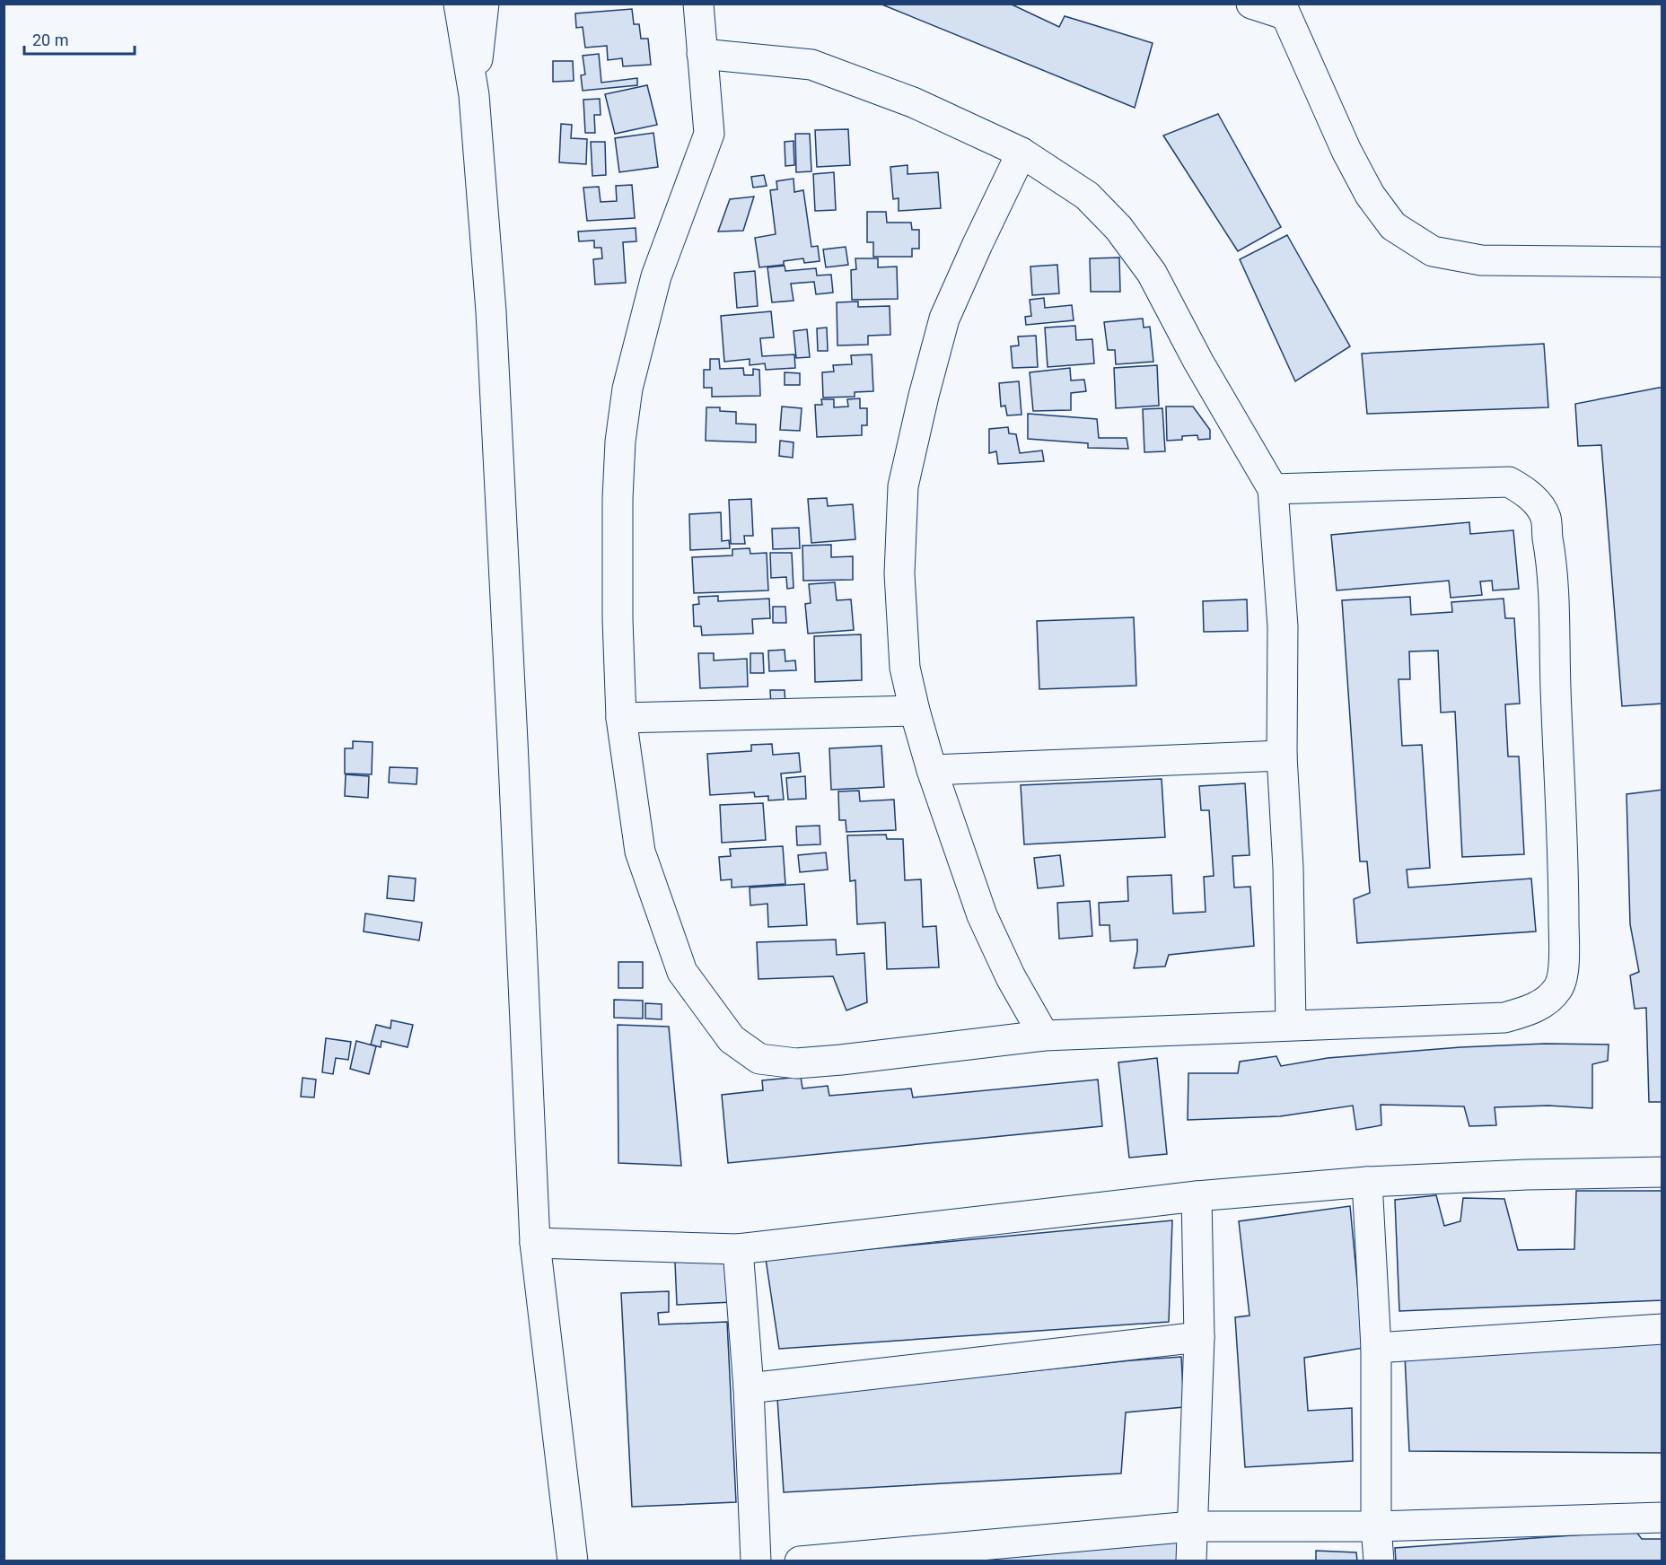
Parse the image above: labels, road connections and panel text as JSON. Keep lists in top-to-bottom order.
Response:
{
  "scale_bar": "20 m"
}
